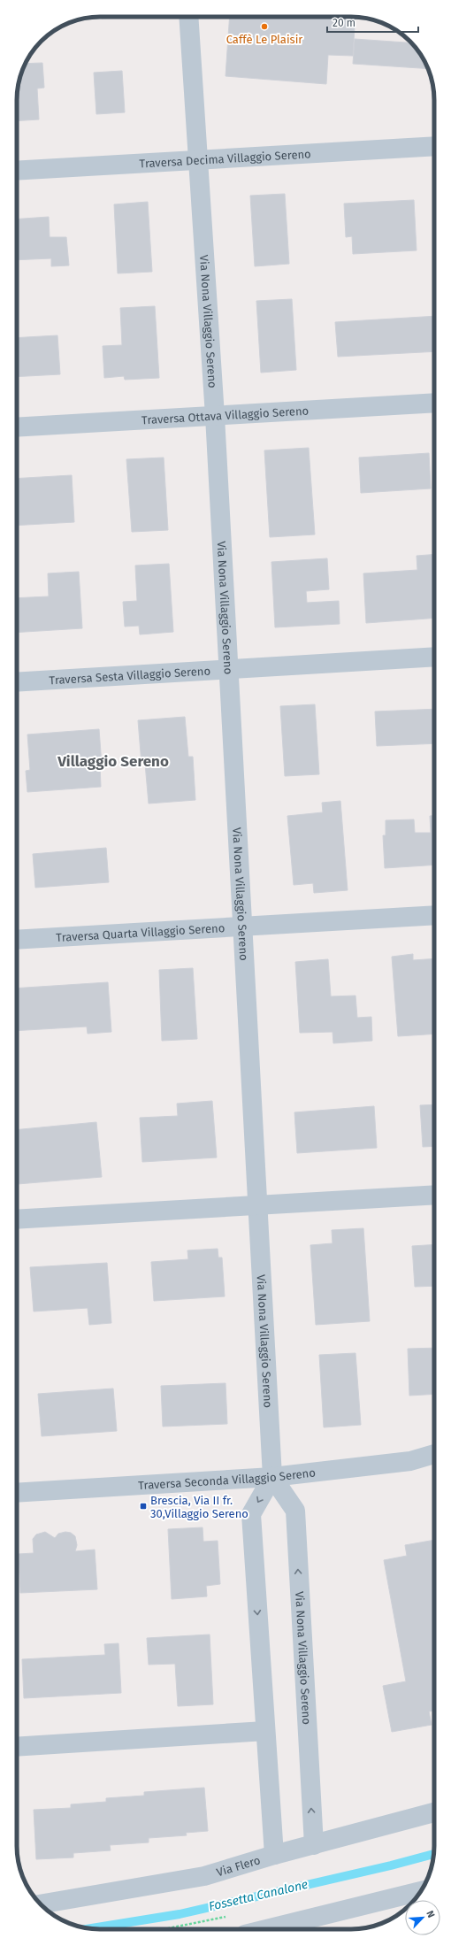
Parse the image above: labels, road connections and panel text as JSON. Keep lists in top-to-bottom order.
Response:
{
  "streets": {
    "street": [
      "Traversa Decima Villaggio Sereno",
      "Via Nona Villaggio Sereno",
      "Traversa Ottava Villaggio Sereno",
      "Traversa Sesta Villaggio Sereno",
      "Traversa Quarta Villaggio Sereno",
      "Traversa Seconda Villaggio Sereno",
      "Via Flero"
    ]
  },
  "crossings": [
    ["Traversa Decima Villaggio Sereno", "Via Nona Villaggio Sereno"],
    ["Via Nona Villaggio Sereno", "Traversa Ottava Villaggio Sereno"],
    ["Via Nona Villaggio Sereno", "Traversa Sesta Villaggio Sereno"],
    ["Via Nona Villaggio Sereno", "Traversa Quarta Villaggio Sereno"],
    ["Via Nona Villaggio Sereno", "Traversa Seconda Villaggio Sereno"],
    ["Via Nona Villaggio Sereno", "Via Flero"]
  ],
  "districts": ["Villaggio Sereno"],
  "water": ["Fossetta Canalone"],
  "places": {
    "other": ["Caffè Le Plaisir"],
    "transit": ["Brescia, Via II fr. 30,Villaggio Sereno"]
  },
  "scale_bar": "20 m",
  "north": "top right"
}
